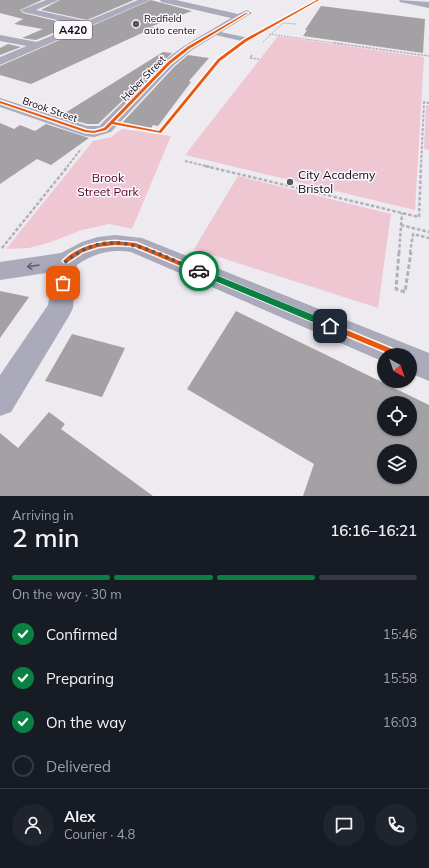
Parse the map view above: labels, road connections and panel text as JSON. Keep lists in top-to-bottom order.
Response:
{
  "streets": {
    "main road": ["A420"],
    "street": ["Heber Street", "Brook Street"]
  },
  "crossings": [
    ["Heber Street", "Brook Street"]
  ],
  "parks": ["Brook Street Park"],
  "places": ["Redfield auto center", "City Academy Bristol"],
  "north": "bottom right",
  "page": {
    "heading": ["2 min", "Arriving in", "16:16–16:21"],
    "panel": ["Alex", "Courier · 4.8"],
    "bar": "On the way · 30 m",
    "list": [
      ["Confirmed", "15:46"],
      ["Preparing", "15:58"],
      ["On the way", "16:03"],
      "Delivered"
    ]
  }
}
